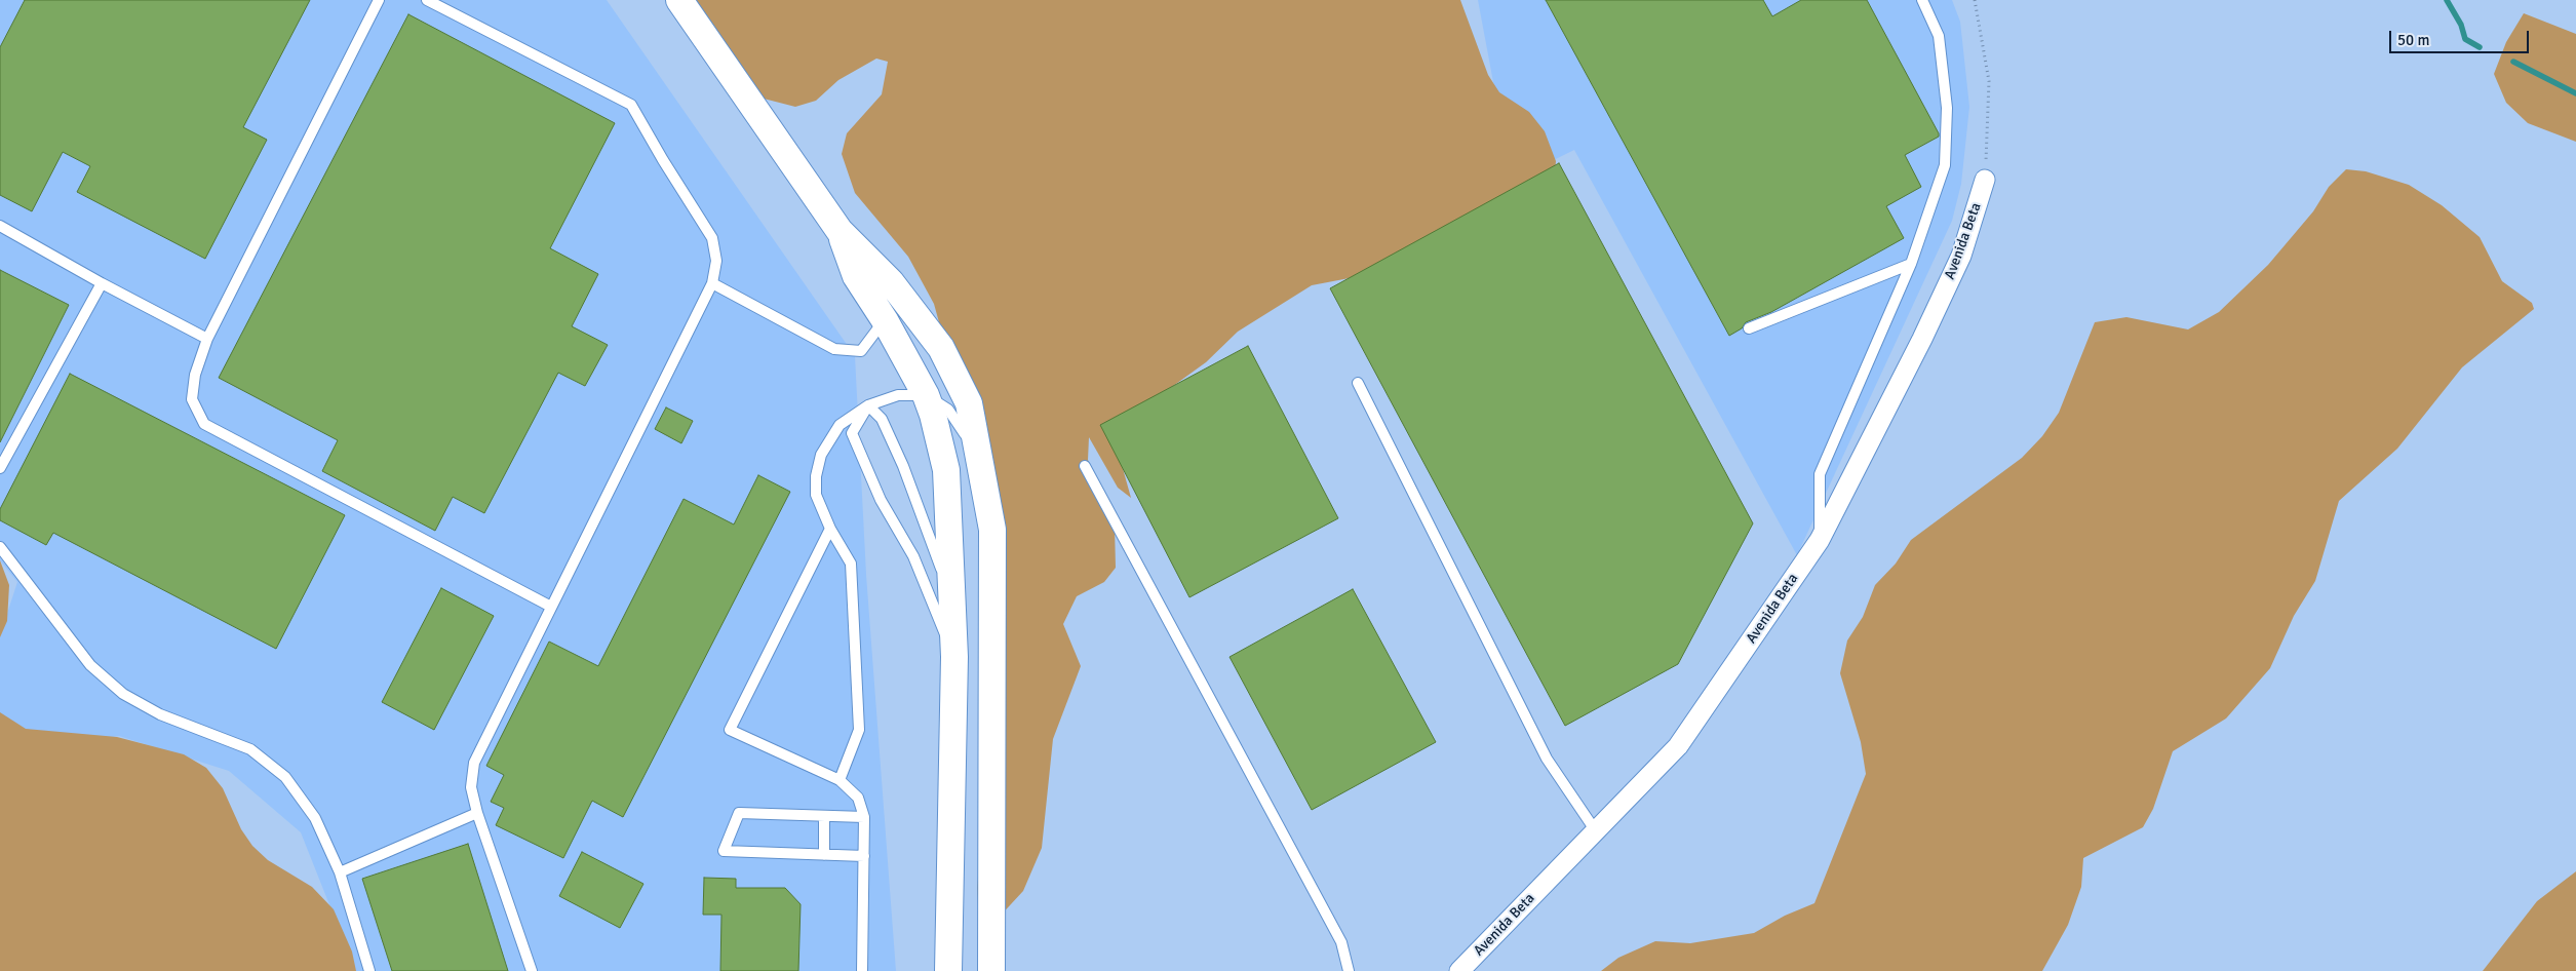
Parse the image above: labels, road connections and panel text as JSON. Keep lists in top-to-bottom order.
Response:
{
  "streets": {
    "street": ["Avenida Beta"]
  },
  "scale_bar": "50 m"
}
